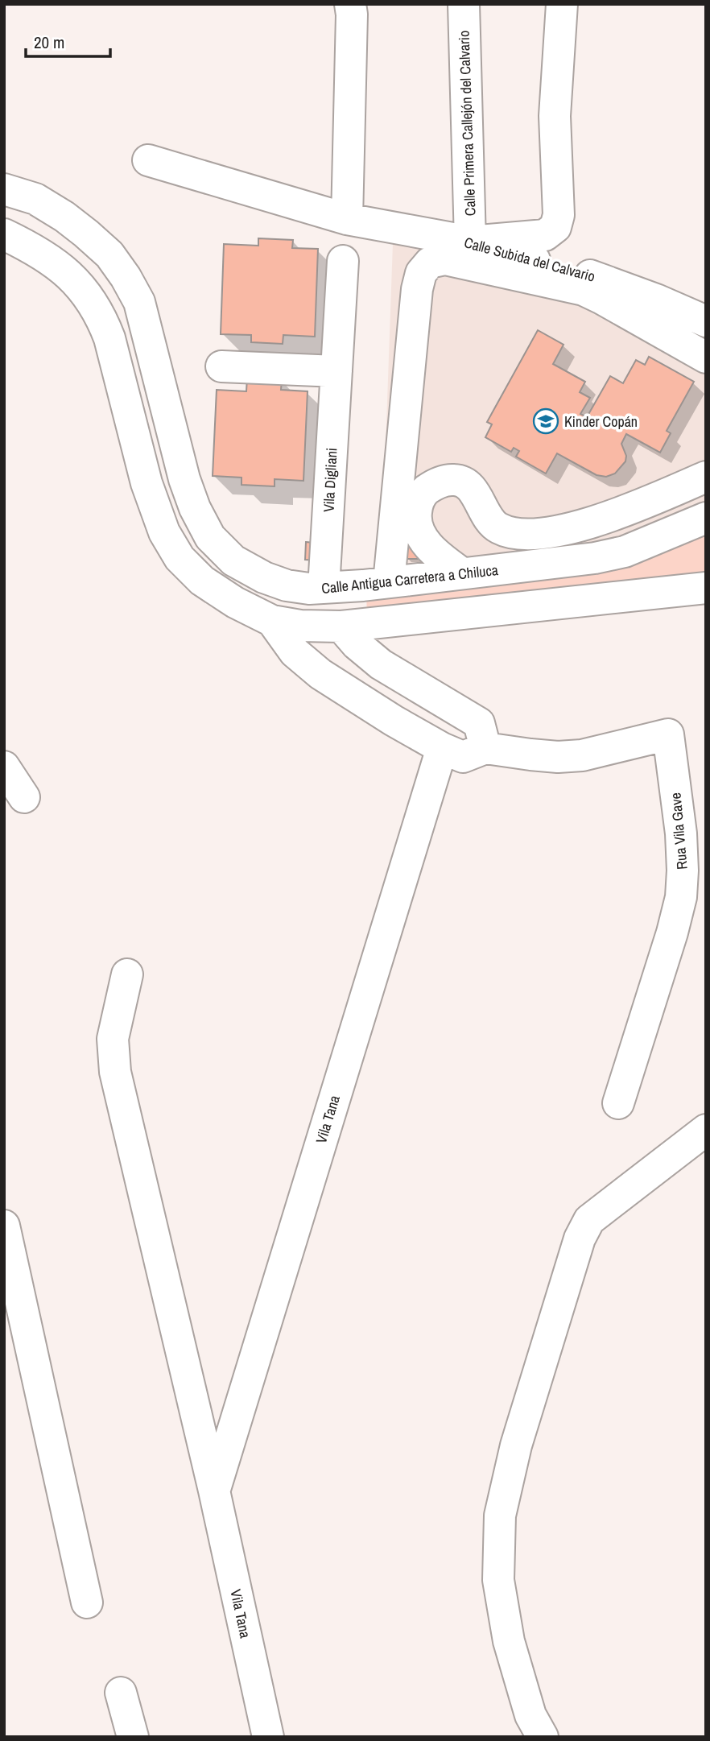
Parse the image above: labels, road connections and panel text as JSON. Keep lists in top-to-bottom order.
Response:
{
  "streets": {
    "street": [
      "Calle Primera Callejón del Calvario",
      "Calle Subida del Calvario",
      "Vila Digliani",
      "Calle Antigua Carretera a Chiluca",
      "Rua Vila Gave",
      "Vila Tana"
    ]
  },
  "crossings": [
    ["Calle Primera Callejón del Calvario", "Calle Subida del Calvario"],
    ["Vila Digliani", "Calle Antigua Carretera a Chiluca"],
    ["Rua Vila Gave", "Vila Tana"]
  ],
  "places": {
    "school or university": ["Kinder Copán"]
  },
  "scale_bar": "20 m"
}
